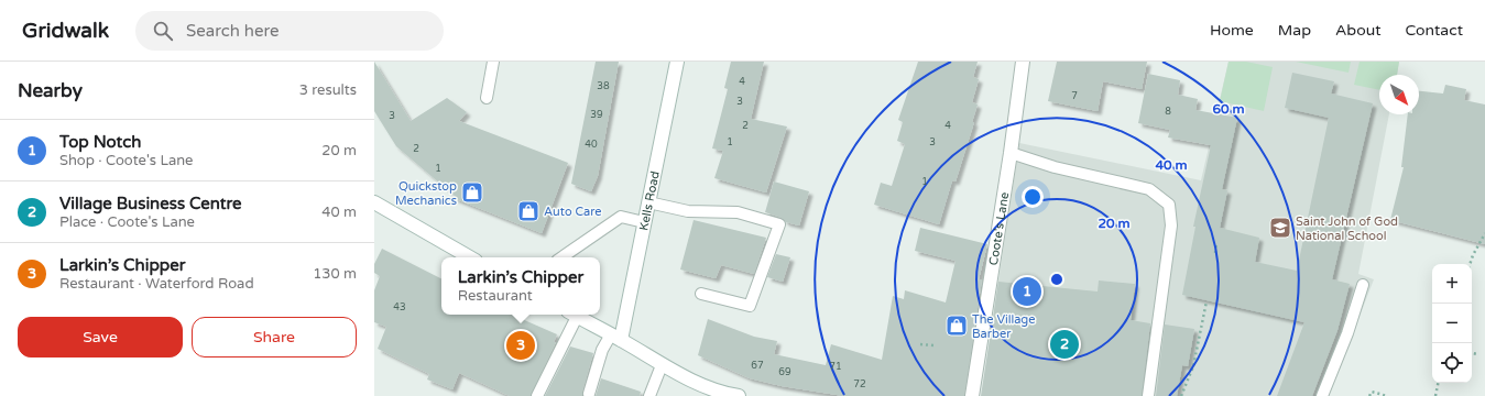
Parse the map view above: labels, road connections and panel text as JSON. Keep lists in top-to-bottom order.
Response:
{
  "streets": {
    "main road": ["Kells Road", "Coote's Lane"]
  },
  "places": {
    "shop": ["Quickstop Mechanics", "Auto Care", "The Village Barber"],
    "school or university": ["Saint John of God National School"]
  },
  "house_numbers": [
    "4",
    "38",
    "7",
    "3",
    "8",
    "39",
    "3",
    "2",
    "4",
    "1",
    "3",
    "40",
    "2",
    "1",
    "1",
    "43",
    "67",
    "71",
    "69",
    "72"
  ],
  "north": "bottom right",
  "page": {
    "header": "Gridwalk",
    "search": "Search here",
    "nav": [
      "Home",
      "Map",
      "About",
      "Contact"
    ],
    "heading": ["Nearby", "3 results"],
    "list": [
      {
        "mark": "1",
        "name": "Top Notch",
        "note": "Shop · Coote's Lane",
        "value": "20 m"
      },
      {
        "mark": "2",
        "name": "Village Business Centre",
        "note": "Place · Coote's Lane",
        "value": "40 m"
      },
      {
        "mark": "3",
        "name": "Larkin’s Chipper",
        "note": "Restaurant · Waterford Road",
        "value": "130 m"
      }
    ],
    "popup": ["Larkin’s Chipper", "Restaurant"],
    "map_buttons": ["+", "−"],
    "pins": ["1", "2", "3"],
    "buttons": ["Save", "Share"]
  },
  "rings": ["60 m", "40 m", "20 m"]
}
